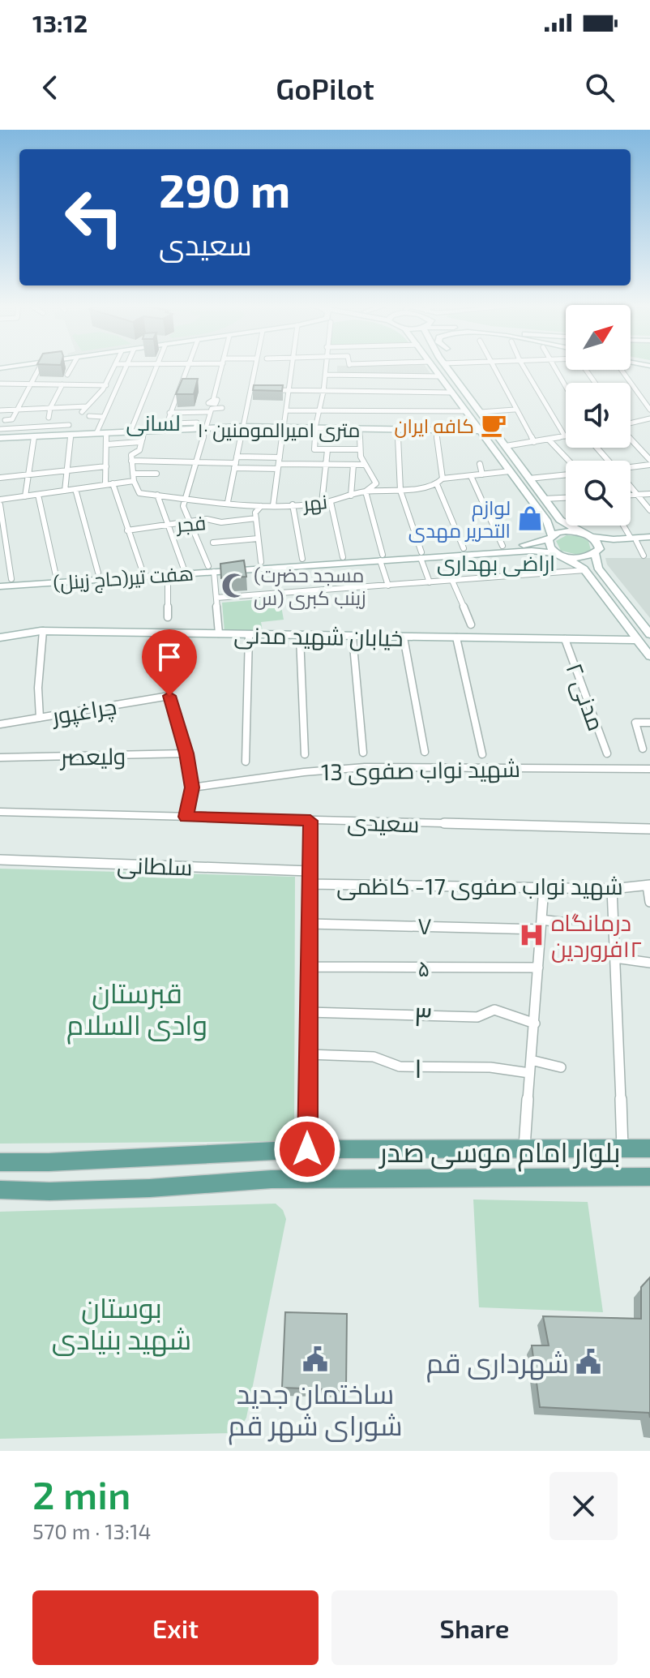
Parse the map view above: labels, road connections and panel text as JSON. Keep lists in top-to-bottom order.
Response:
{
  "streets": {
    "main road": [
      "۱۰ متری امیرالمومنین",
      "هفت تیر(حاج زینل)",
      "خیابان شهید مدنی",
      "بلوار امام موسی صدر"
    ],
    "street": [
      "نهر",
      "فجر",
      "مدنی ۲",
      "چراغپور",
      "ولیعصر",
      "شهید نواب صفوی 13",
      "سعیدی",
      "سلطانی",
      "شهید نواب صفوی 17- کاظمی",
      "۷",
      "۵",
      "۳",
      "۱"
    ]
  },
  "crossings": [
    ["خیابان شهید مدنی", "مدنی ۲"],
    ["چراغپور", "ولیعصر"]
  ],
  "districts": ["لسانی", "اراضی بهداری"],
  "parks": ["قبرستان وادی السلام", "بوستان شهید بنیادی"],
  "places": {
    "cafe": ["کافه ایران"],
    "shop": ["لوازم التحریر مهدی"],
    "mosque": ["(مسجد حضرت زینب کبری (س"],
    "hospital": ["درمانگاه ١٢فروردین"],
    "public building": ["ساختمان جدید شورای شهر قم", "شهرداری قم"]
  },
  "north": "top right",
  "page": {
    "status": "13:12",
    "header": "GoPilot",
    "turn": ["290 m", "سعیدی"],
    "heading": ["2 min", "570 m · 13:14"],
    "buttons": ["Exit", "Share"]
  }
}
